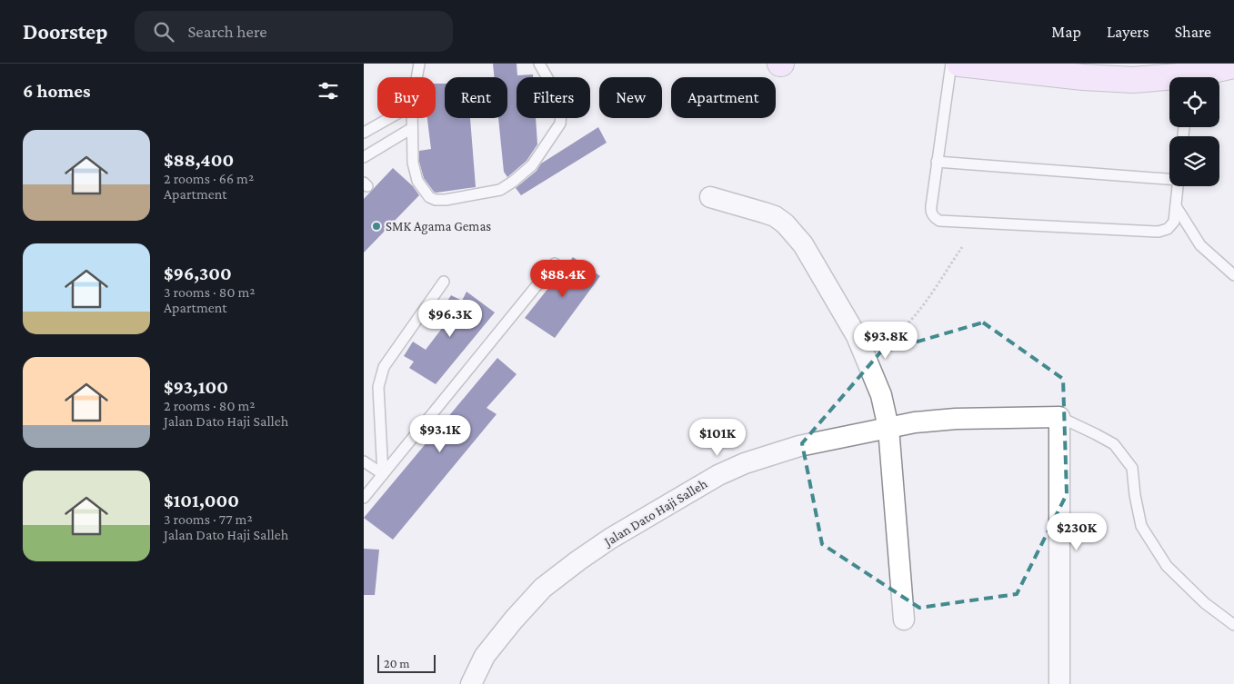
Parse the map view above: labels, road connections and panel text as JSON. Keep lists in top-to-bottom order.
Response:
{
  "streets": {
    "street": ["Jalan Dato Haji Salleh"]
  },
  "places": ["SMK Agama Gemas"],
  "scale_bar": "20 m",
  "page": {
    "header": "Doorstep",
    "search": "Search here",
    "nav": ["Map", "Layers", "Share"],
    "heading": "6 homes",
    "chip": [
      "Buy",
      "Rent",
      "Filters",
      "New",
      "Apartment"
    ],
    "list": [
      {
        "name": "$88,400",
        "note": "2 rooms · 66 m² · Apartment"
      },
      {
        "name": "$96,300",
        "note": "3 rooms · 80 m² · Apartment"
      },
      {
        "name": "$93,100",
        "note": "2 rooms · 80 m² · Jalan Dato Haji Salleh"
      },
      {
        "name": "$101,000",
        "note": "3 rooms · 77 m² · Jalan Dato Haji Salleh"
      }
    ],
    "price": [
      "$88.4K",
      "$96.3K",
      "$93.8K",
      "$93.1K",
      "$101K",
      "$230K"
    ],
    "scale": "20 m"
  }
}
